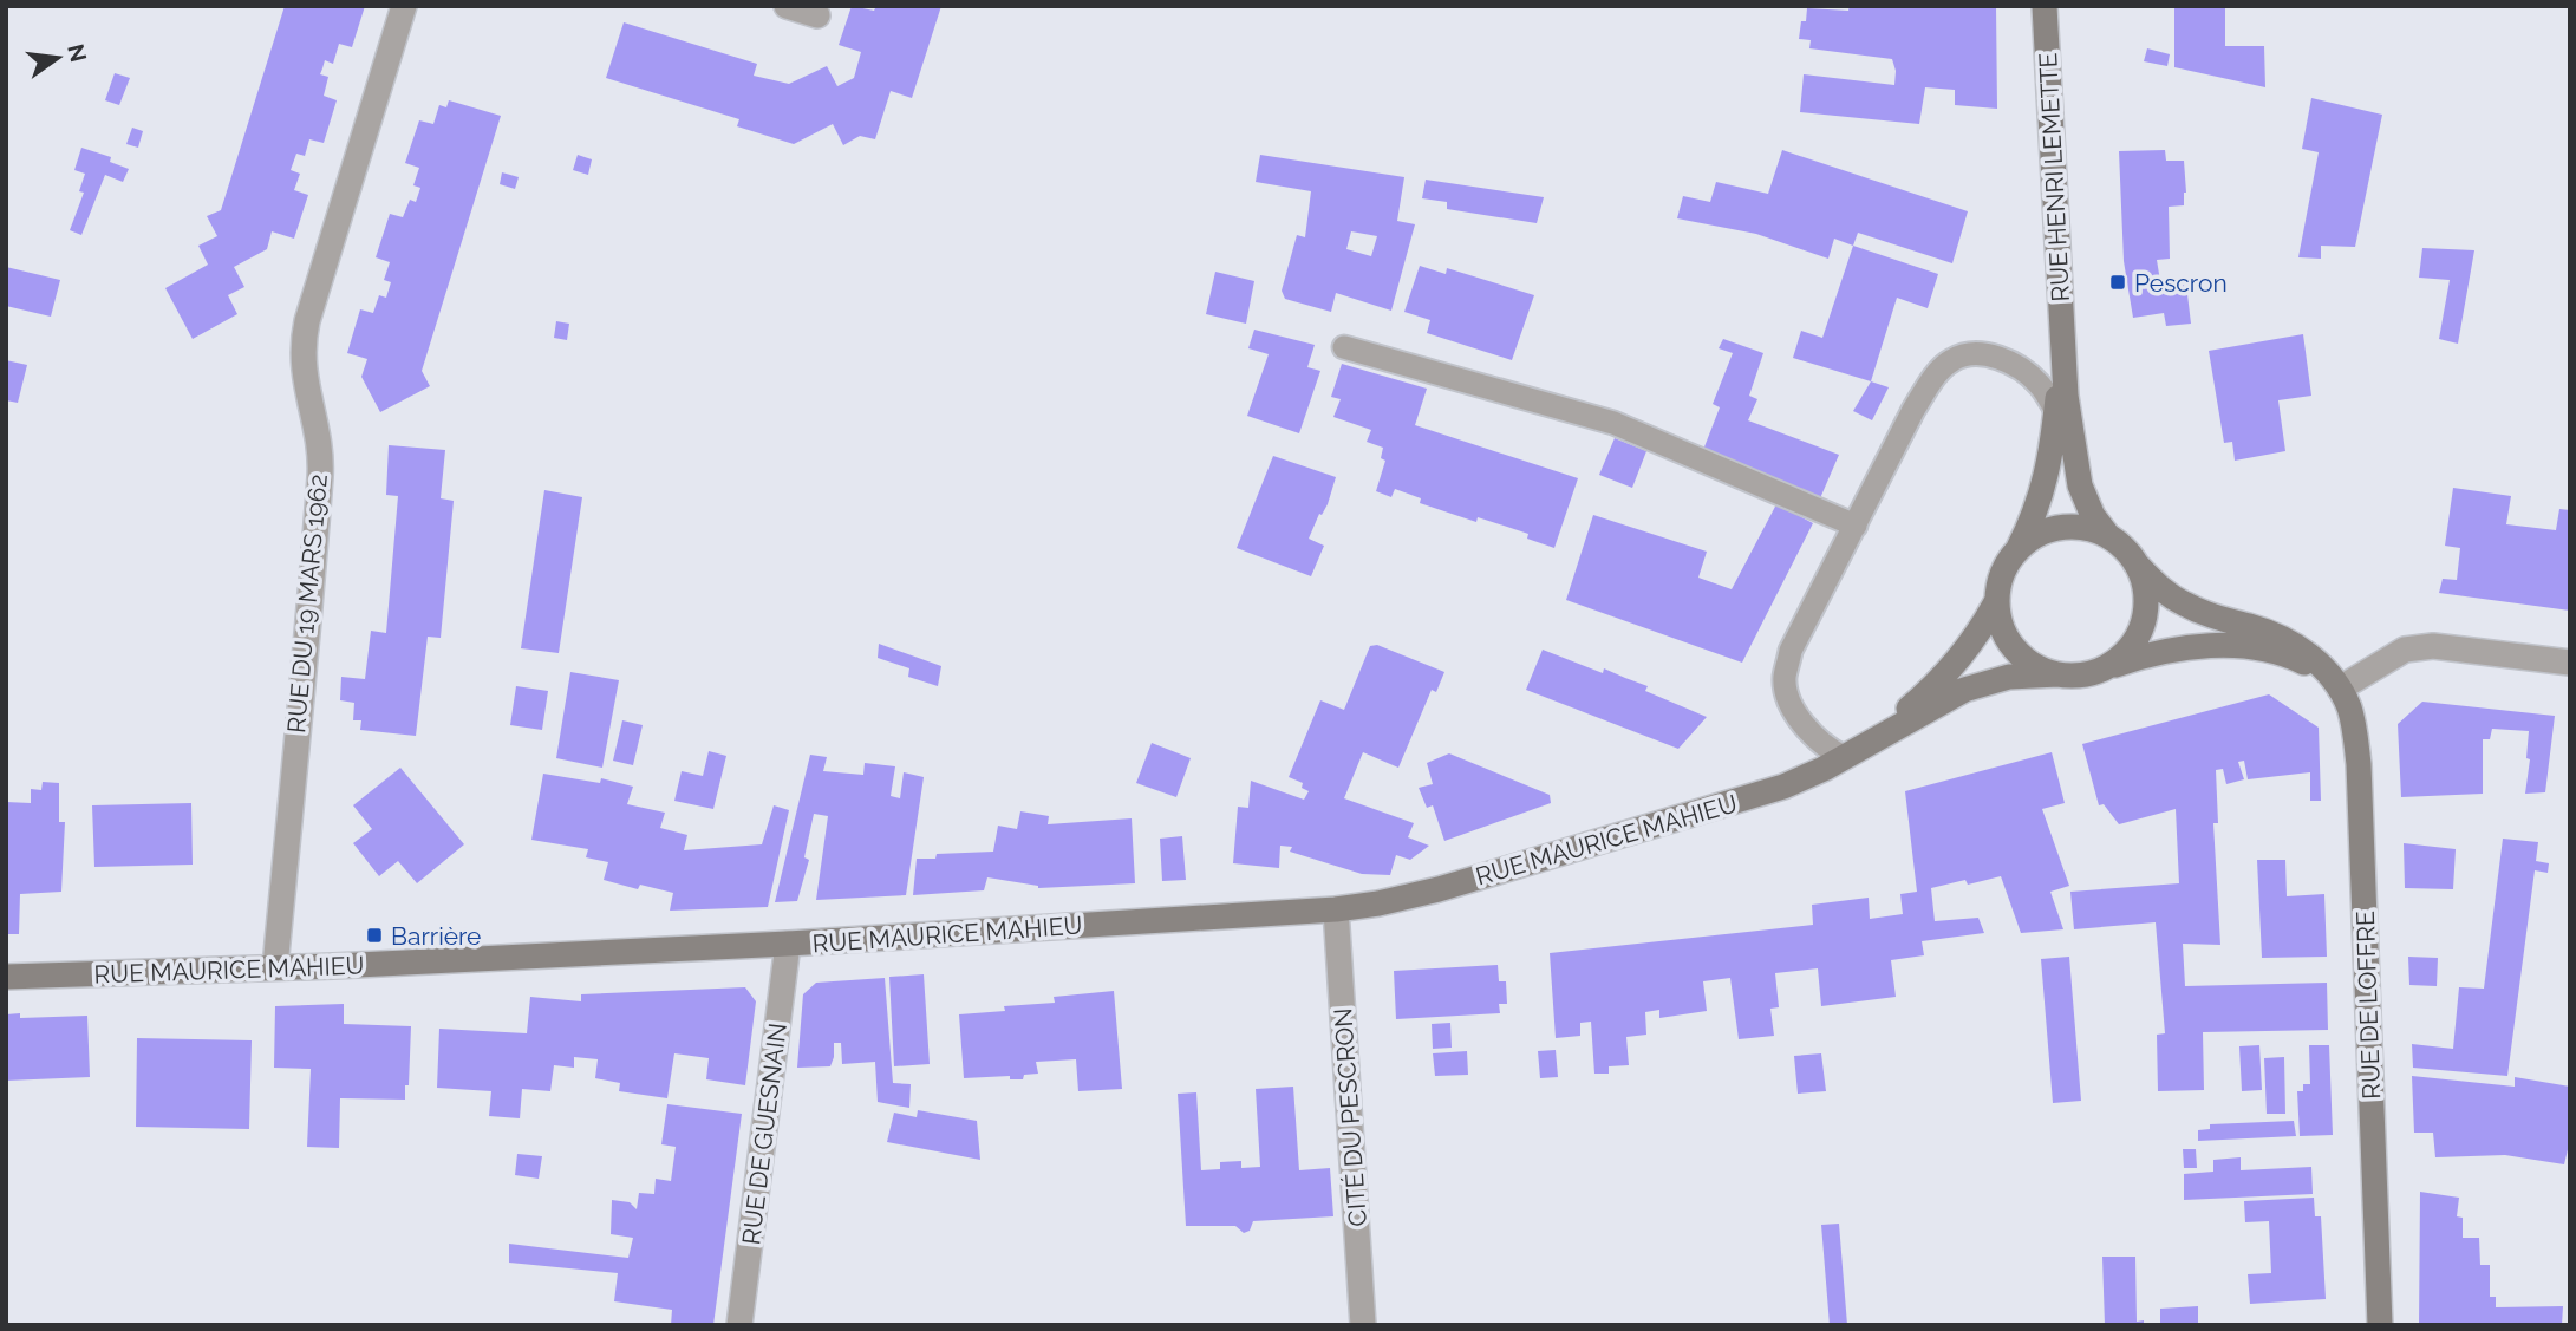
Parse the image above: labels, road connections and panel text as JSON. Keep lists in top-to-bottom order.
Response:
{
  "streets": {
    "street": [
      "RUE HENRI LEMETTE",
      "RUE DU 19 MARS 1962",
      "RUE MAURICE MAHIEU",
      "RUE DE LOFFRE",
      "CITÉ DU PESCRON",
      "RUE DE GUESNAIN"
    ]
  },
  "crossings": [
    ["RUE HENRI LEMETTE", "RUE MAURICE MAHIEU"],
    ["RUE HENRI LEMETTE", "RUE DE LOFFRE"],
    ["RUE DU 19 MARS 1962", "RUE MAURICE MAHIEU"],
    ["RUE MAURICE MAHIEU", "RUE DE LOFFRE"],
    ["RUE MAURICE MAHIEU", "CITÉ DU PESCRON"],
    ["RUE MAURICE MAHIEU", "RUE DE GUESNAIN"]
  ],
  "places": {
    "transit": ["Pescron", "Barrière"]
  },
  "north": "right"
}
